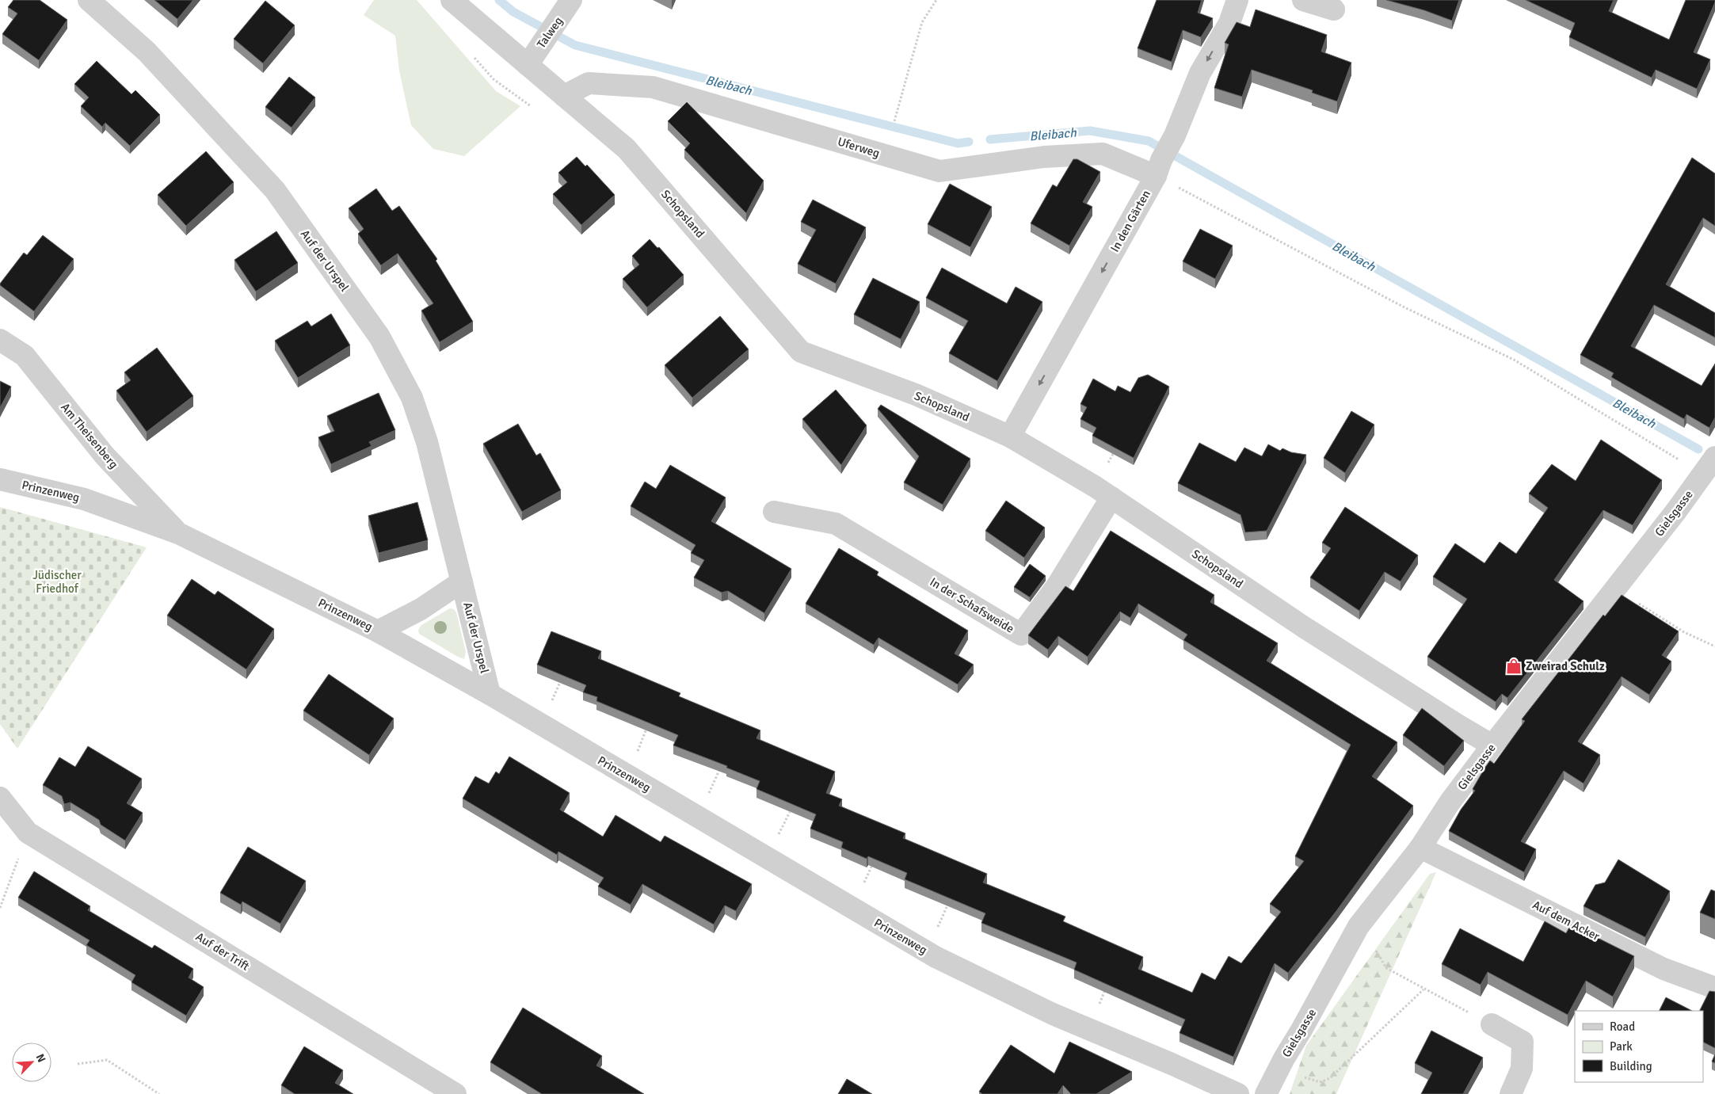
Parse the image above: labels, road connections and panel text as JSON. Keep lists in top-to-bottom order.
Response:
{
  "streets": {
    "street": [
      "Talweg",
      "Uferweg",
      "Schopsland",
      "In den Gärten",
      "Auf der Urspel",
      "Am Theisenberg",
      "Prinzenweg",
      "Gielsgasse",
      "In der Schafsweide",
      "Auf dem Acker",
      "Auf der Trift"
    ]
  },
  "crossings": [
    ["Talweg", "Schopsland"],
    ["Uferweg", "Schopsland"],
    ["Uferweg", "In den Gärten"],
    ["Schopsland", "In den Gärten"],
    ["Schopsland", "Gielsgasse"],
    ["Schopsland", "In der Schafsweide"],
    ["Auf der Urspel", "Prinzenweg"],
    ["Am Theisenberg", "Prinzenweg"],
    ["Gielsgasse", "Auf dem Acker"]
  ],
  "one_way": ["In den Gärten"],
  "water": ["Bleibach"],
  "parks": ["Jüdischer Friedhof"],
  "places": {
    "shop": ["Zweirad Schulz"]
  },
  "legend": ["Road", "Park", "Building"],
  "north": "top right"
}
